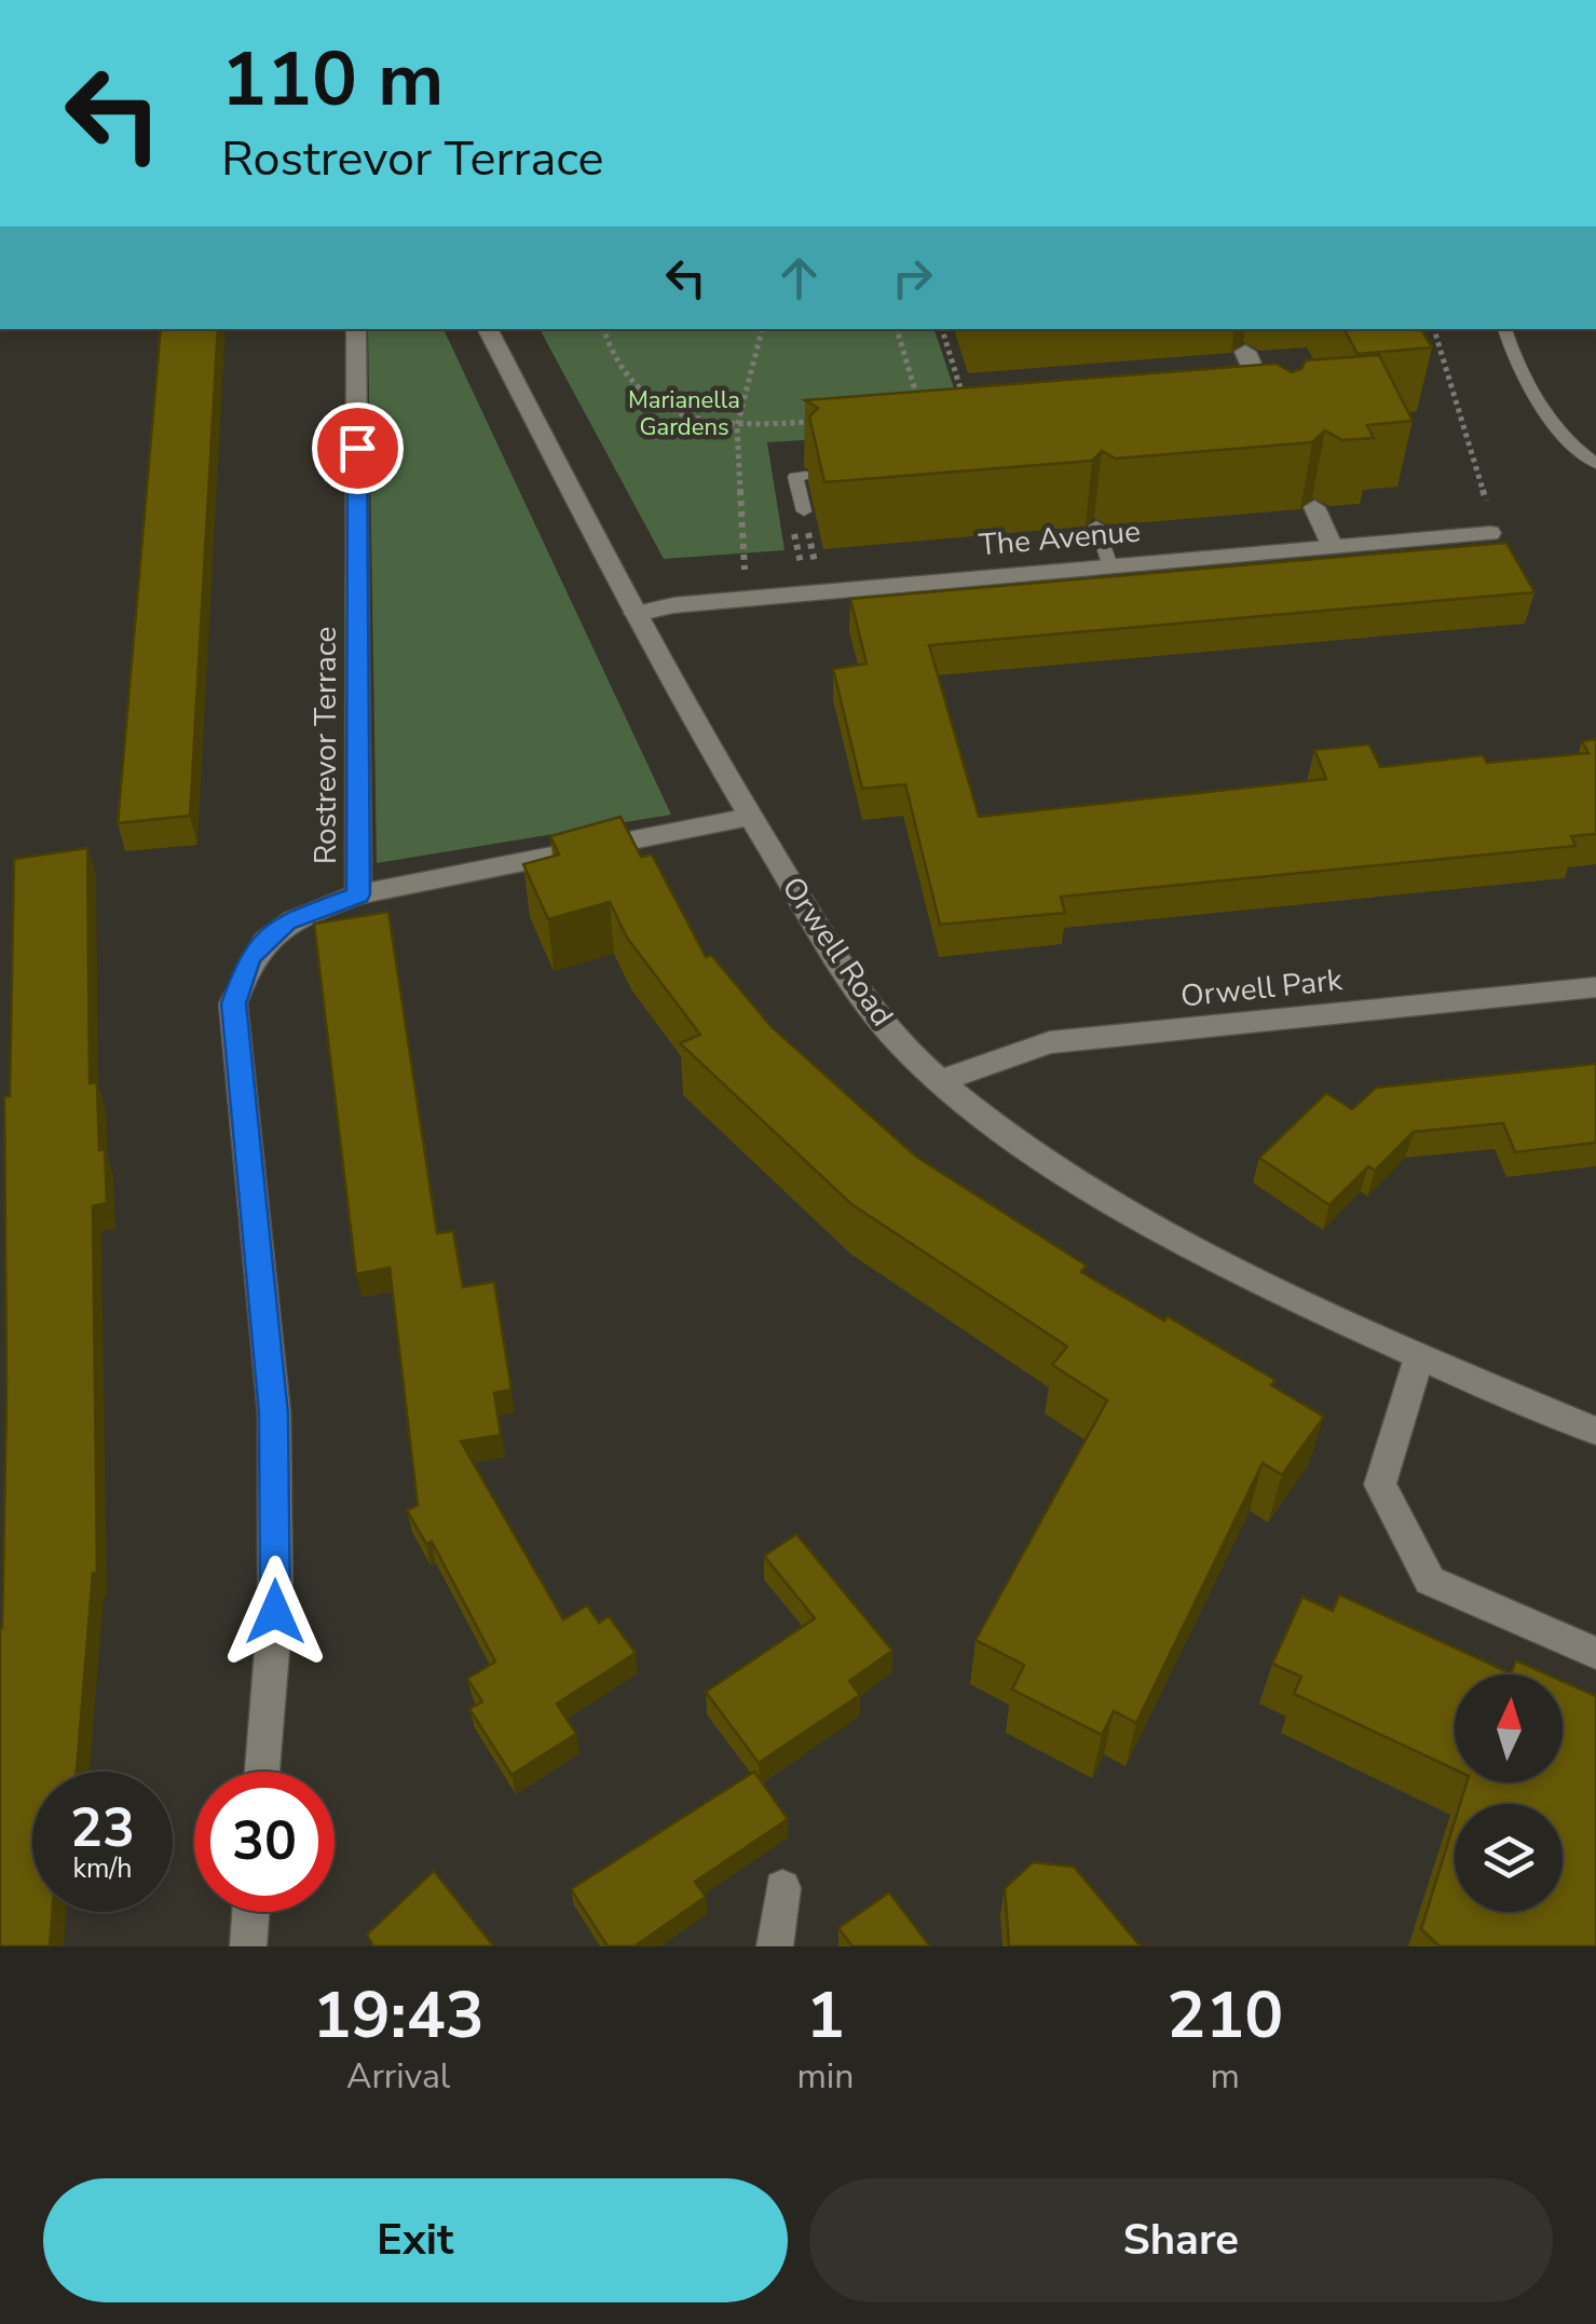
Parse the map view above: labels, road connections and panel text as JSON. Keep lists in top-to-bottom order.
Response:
{
  "streets": {
    "street": [
      "The Avenue",
      "Rostrevor Terrace",
      "Orwell Road",
      "Orwell Park"
    ]
  },
  "crossings": [
    ["The Avenue", "Orwell Road"],
    ["Rostrevor Terrace", "Orwell Road"],
    ["Orwell Road", "Orwell Park"]
  ],
  "parks": ["Marianella Gardens"],
  "north": "top",
  "page": {
    "turn": ["110 m", "Rostrevor Terrace"],
    "speed": "23 km/h",
    "limit": "30",
    "eta": [
      "19:43",
      "Arrival",
      "1",
      "min",
      "210",
      "m"
    ],
    "buttons": ["Exit", "Share"]
  }
}
